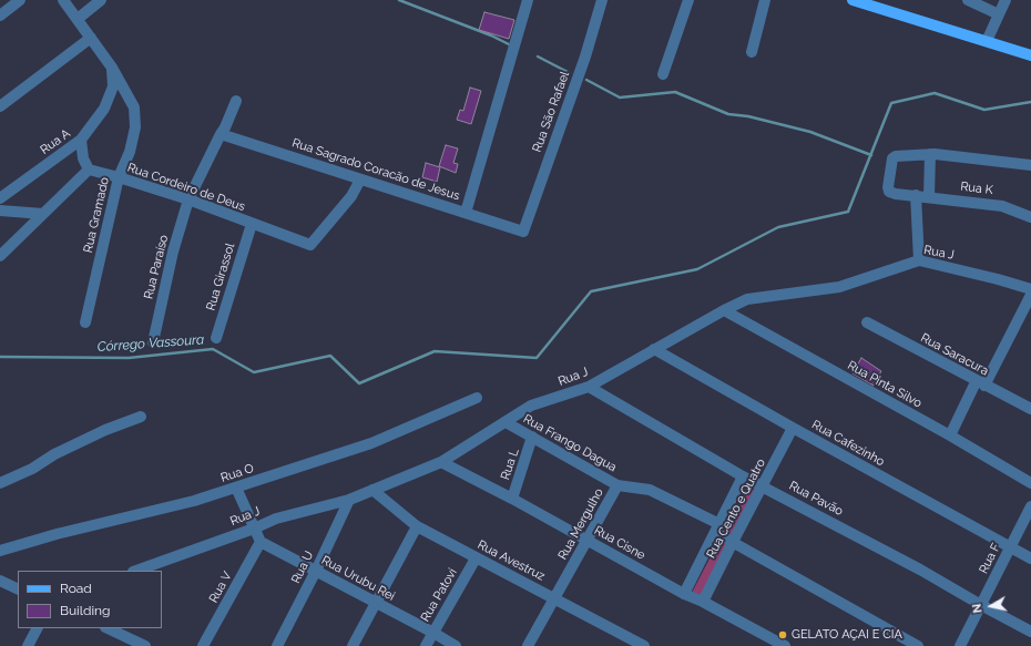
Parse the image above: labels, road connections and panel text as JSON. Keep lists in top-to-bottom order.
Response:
{
  "streets": {
    "street": [
      "Rua São Rafael",
      "Rua A",
      "Rua Sagrado Coracão de Jesus",
      "Rua Cordeiro de Deus",
      "Rua K",
      "Rua Gramado",
      "Rua J",
      "Rua Paraíso",
      "Rua Girassol",
      "Rua Saracura",
      "Rua Pinta Silvo",
      "Rua Frango Dagua",
      "Rua Cafezinho",
      "Rua L",
      "Rua O",
      "Rua Pavão",
      "Rua Cento e Quatro",
      "Rua Mergulho",
      "Rua Cisne",
      "Rua F",
      "Rua Avestruz",
      "Rua U",
      "Rua Urubu Rei",
      "Rua V",
      "Rua Patovi"
    ]
  },
  "crossings": [
    ["Rua São Rafael", "Rua Sagrado Coracão de Jesus"],
    ["Rua A", "Rua Gramado"],
    ["Rua Sagrado Coracão de Jesus", "Rua Cordeiro de Deus"],
    ["Rua Sagrado Coracão de Jesus", "Rua Paraíso"],
    ["Rua Cordeiro de Deus", "Rua Gramado"],
    ["Rua Cordeiro de Deus", "Rua Paraíso"],
    ["Rua Cordeiro de Deus", "Rua Girassol"],
    ["Rua J", "Rua Pinta Silvo"],
    ["Rua J", "Rua Frango Dagua"],
    ["Rua J", "Rua Cafezinho"],
    ["Rua J", "Rua Pavão"],
    ["Rua J", "Rua Cisne"],
    ["Rua J", "Rua Avestruz"],
    ["Rua J", "Rua U"],
    ["Rua Frango Dagua", "Rua L"],
    ["Rua Frango Dagua", "Rua Cento e Quatro"],
    ["Rua Frango Dagua", "Rua Mergulho"],
    ["Rua Cafezinho", "Rua Cento e Quatro"],
    ["Rua Cafezinho", "Rua F"],
    ["Rua L", "Rua Cisne"],
    ["Rua Pavão", "Rua Cento e Quatro"],
    ["Rua Pavão", "Rua F"],
    ["Rua Cento e Quatro", "Rua Cisne"],
    ["Rua Mergulho", "Rua Cisne"],
    ["Rua Mergulho", "Rua Avestruz"],
    ["Rua Avestruz", "Rua Patovi"],
    ["Rua U", "Rua Urubu Rei"],
    ["Rua Urubu Rei", "Rua V"],
    ["Rua Urubu Rei", "Rua Patovi"]
  ],
  "water": ["Córrego Vassoura"],
  "places": ["GELATO AÇAI E CIA"],
  "legend": ["Road", "Building"],
  "north": "left"
}
